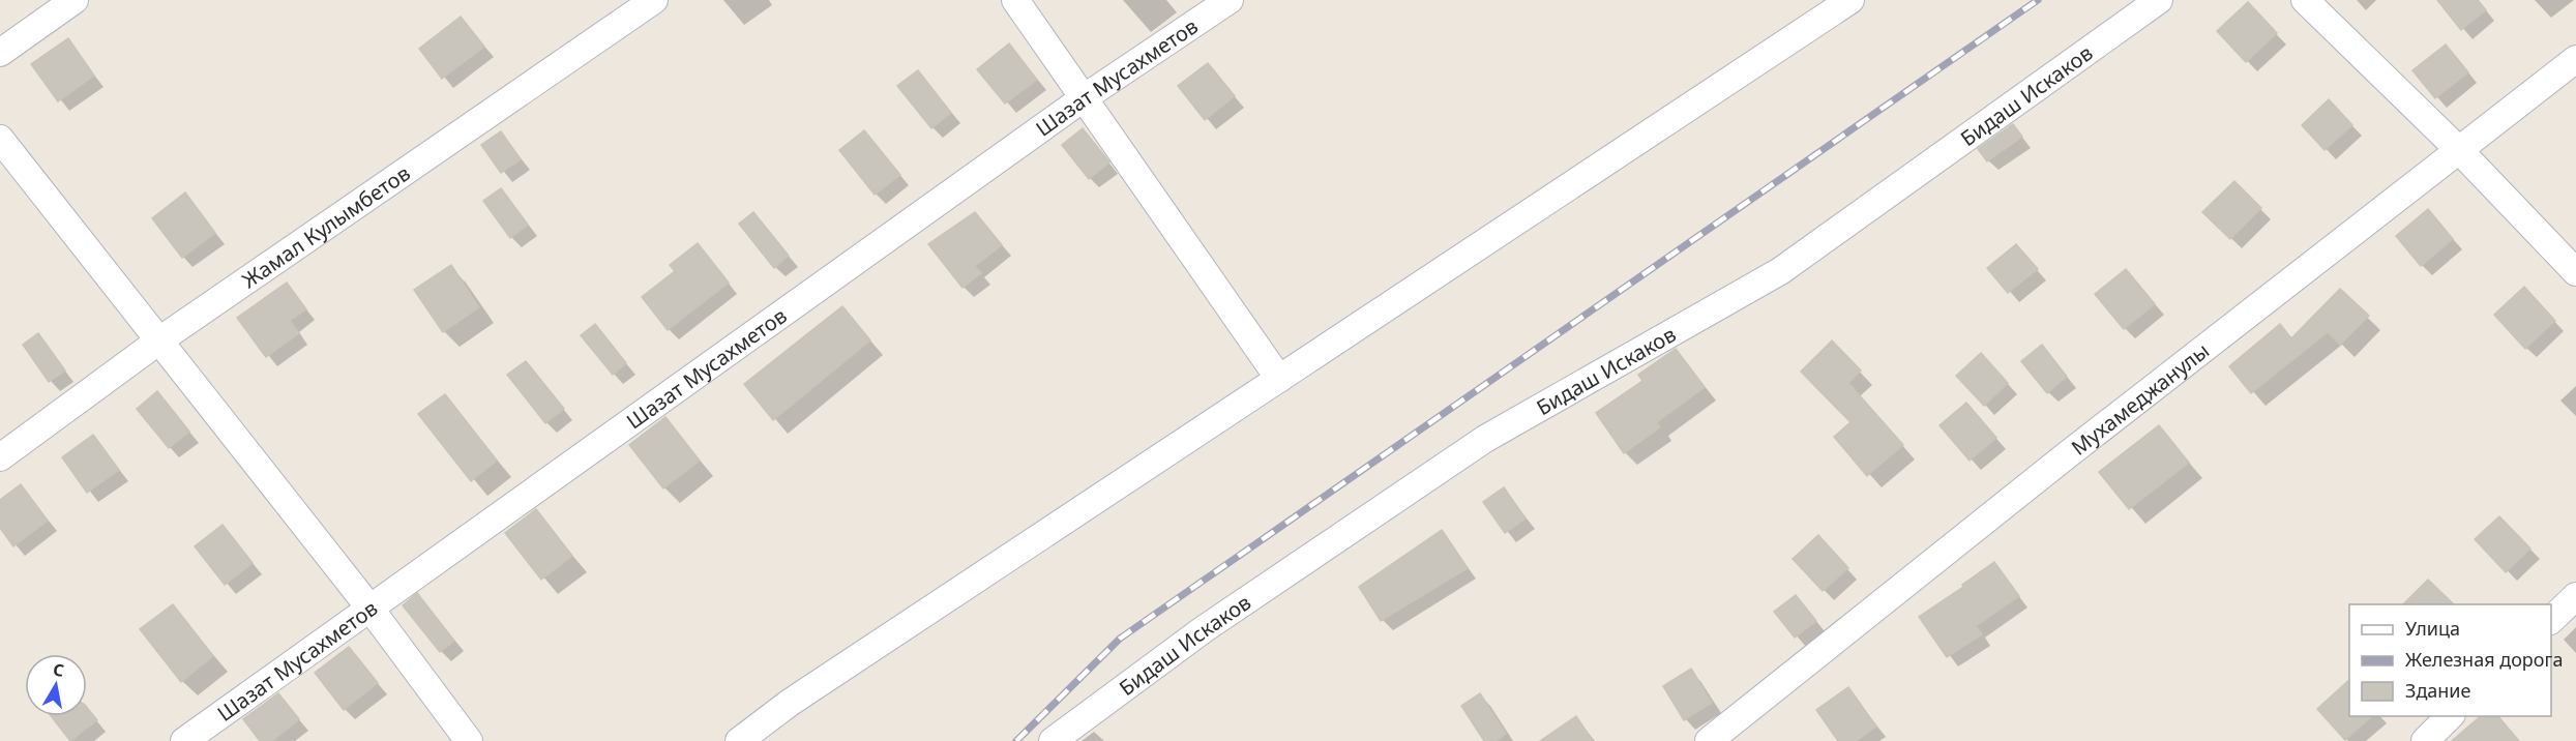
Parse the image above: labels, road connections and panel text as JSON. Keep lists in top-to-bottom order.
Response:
{
  "streets": {
    "street": [
      "Шазат Мусахметов",
      "Бидаш Искаков",
      "Жамал Кулымбетов",
      "Мухамеджанулы"
    ]
  },
  "legend": ["Улица", "Железная дорога", "Здание"],
  "north": "top"
}
